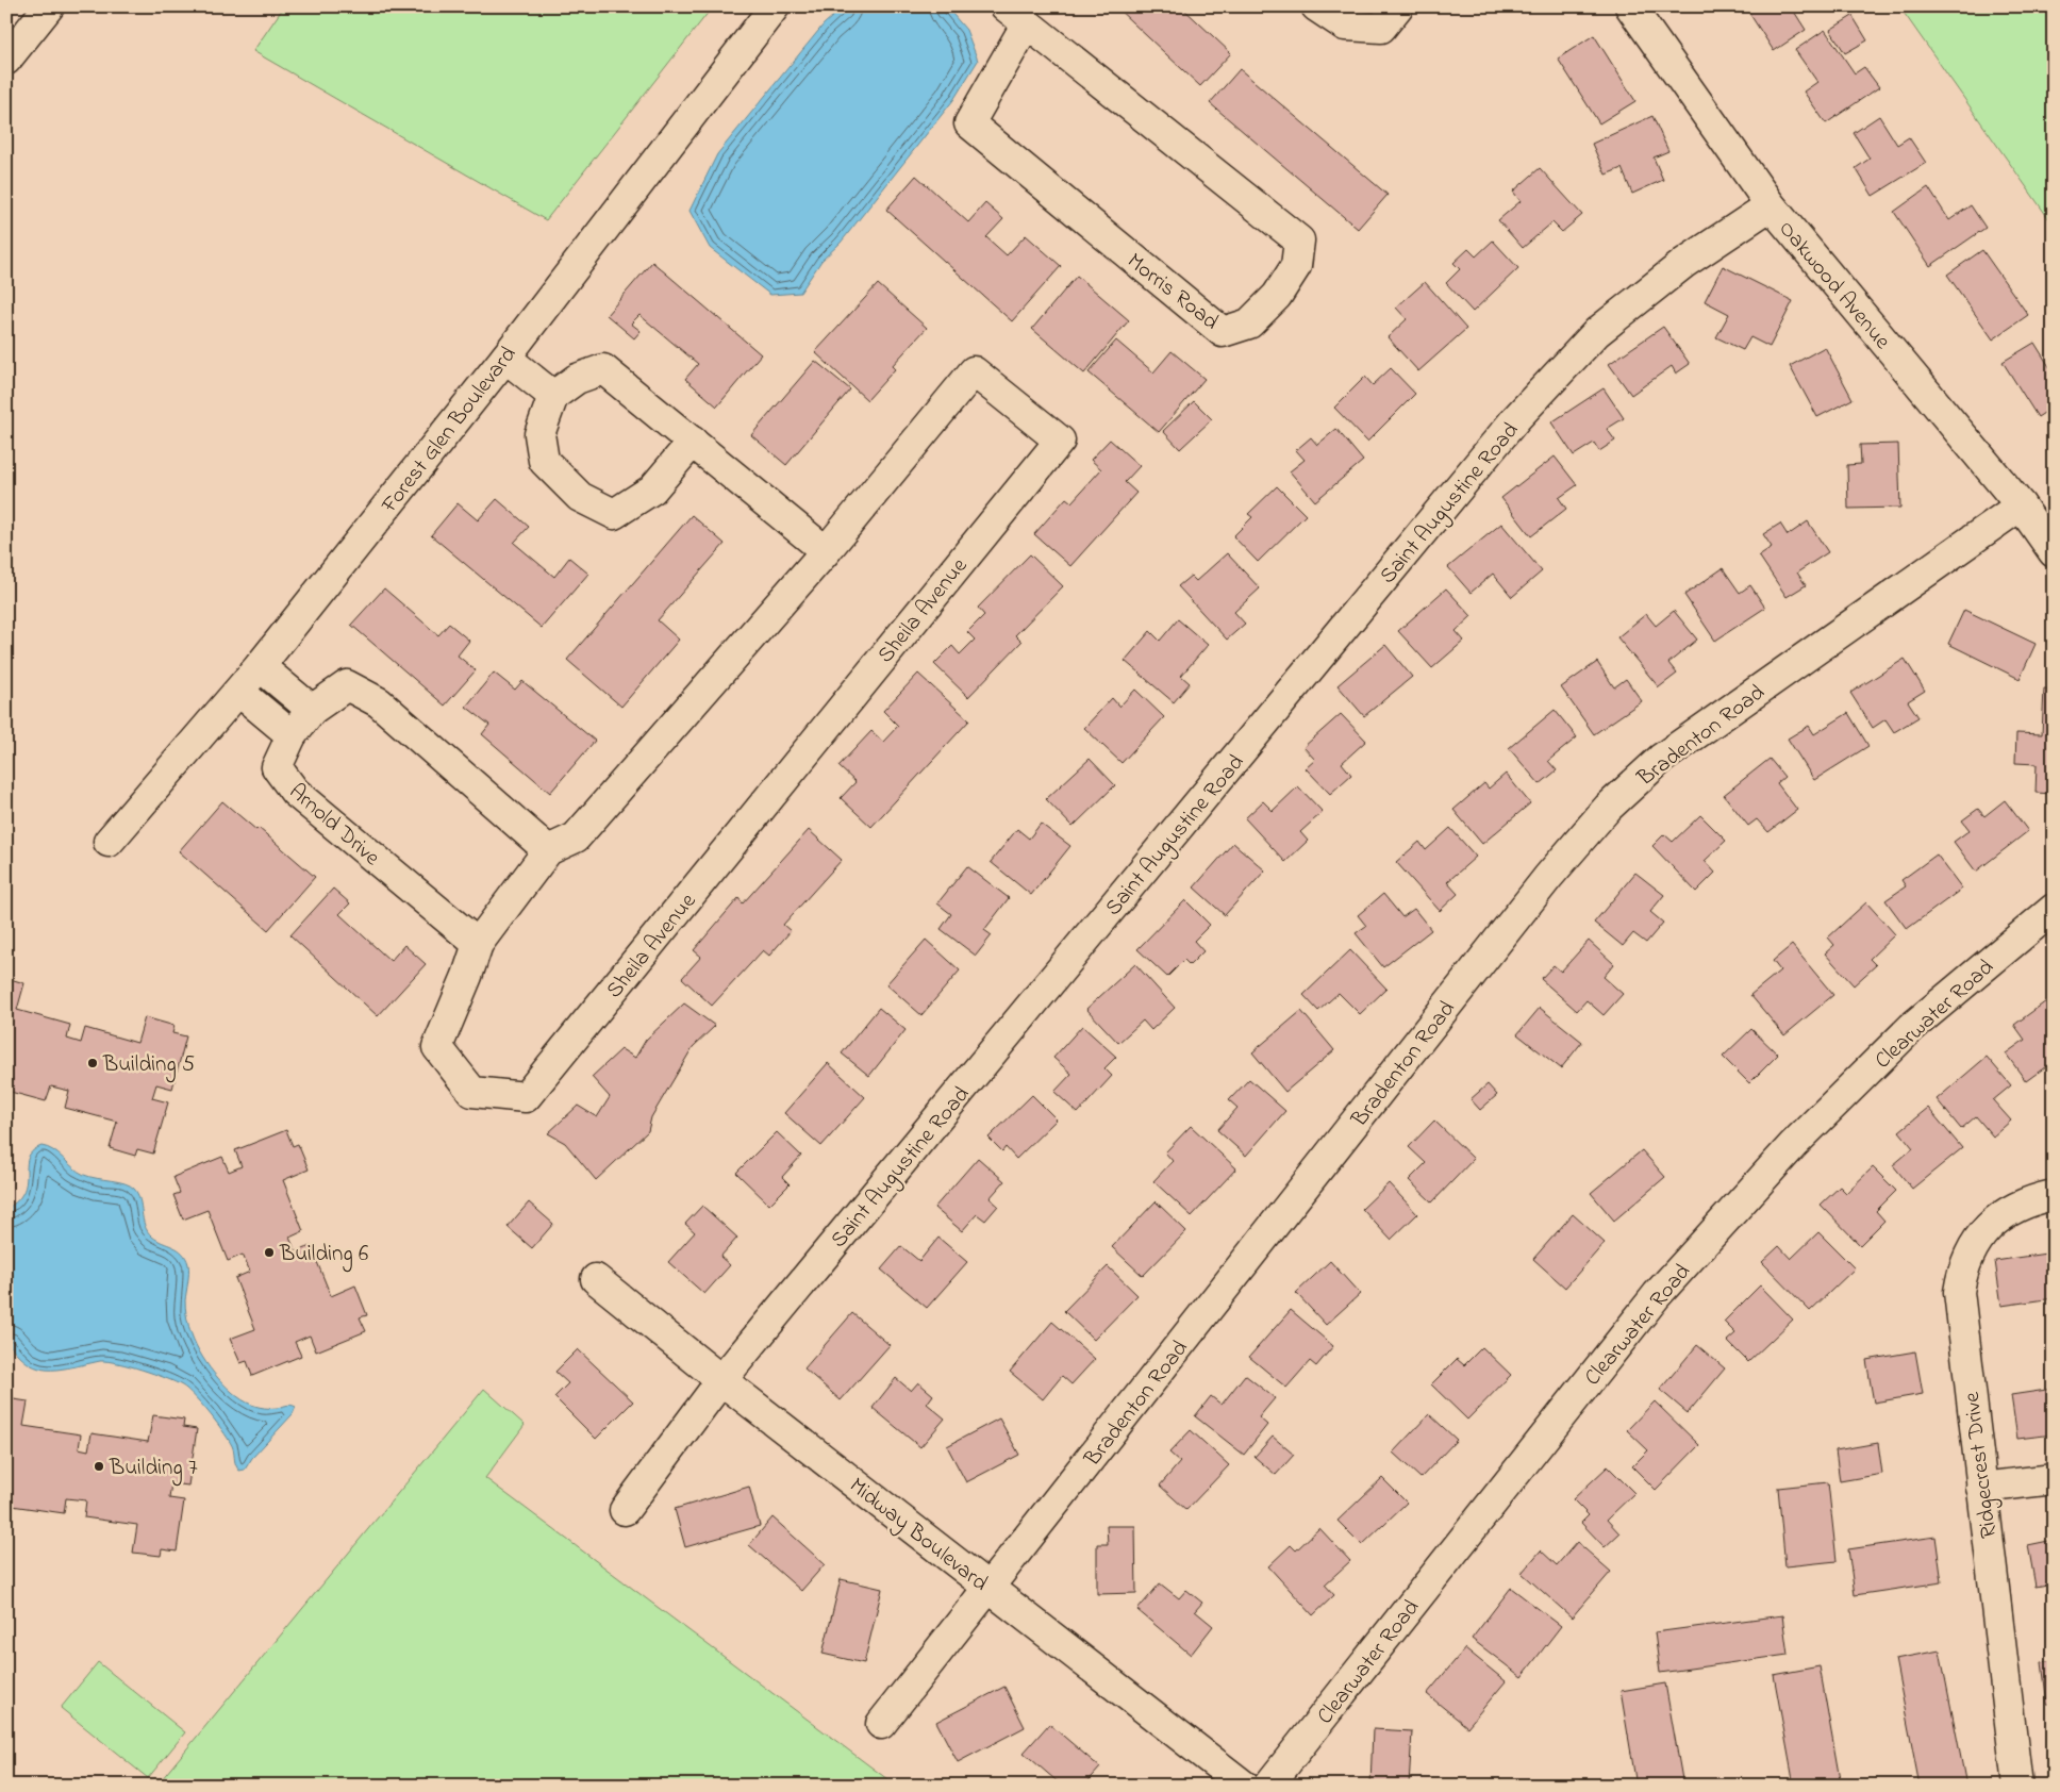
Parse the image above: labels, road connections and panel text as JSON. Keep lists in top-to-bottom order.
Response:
{
  "streets": {
    "street": [
      "Oakwood Avenue",
      "Morris Road",
      "Forest Glen Boulevard",
      "Saint Augustine Road",
      "Sheila Avenue",
      "Bradenton Road",
      "Arnold Drive",
      "Clearwater Road",
      "Ridgecrest Drive",
      "Midway Boulevard"
    ]
  },
  "crossings": [
    ["Oakwood Avenue", "Saint Augustine Road"],
    ["Oakwood Avenue", "Bradenton Road"],
    ["Saint Augustine Road", "Midway Boulevard"],
    ["Sheila Avenue", "Arnold Drive"],
    ["Bradenton Road", "Midway Boulevard"]
  ],
  "places": ["Building 5", "Building 6", "Building 7"]
}
